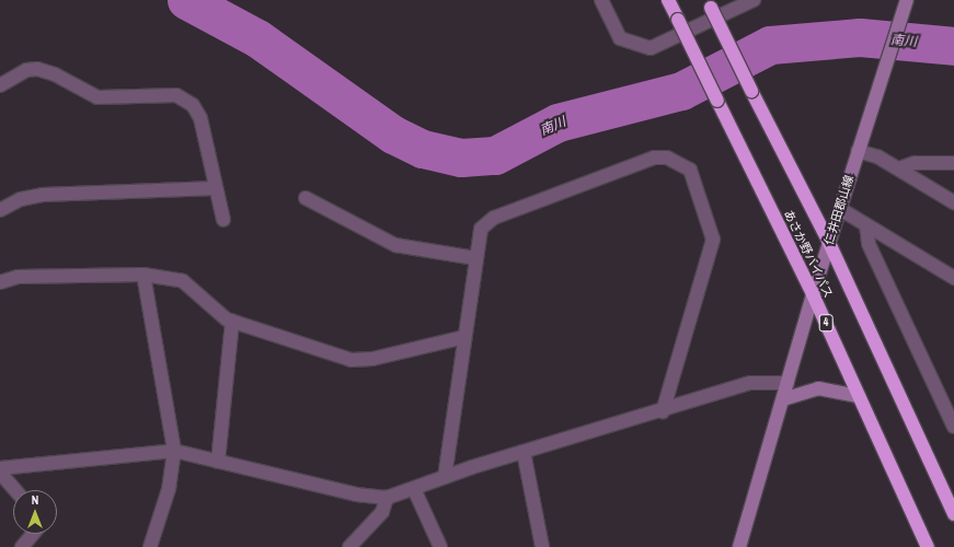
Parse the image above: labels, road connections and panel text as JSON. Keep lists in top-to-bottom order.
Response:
{
  "streets": {
    "highway": ["あさか野バイパス", "4"],
    "main road": ["仁井田郡山線"]
  },
  "crossings": [
    ["仁井田郡山線", "あさか野バイパス"]
  ],
  "water": ["南川"],
  "north": "top"
}
